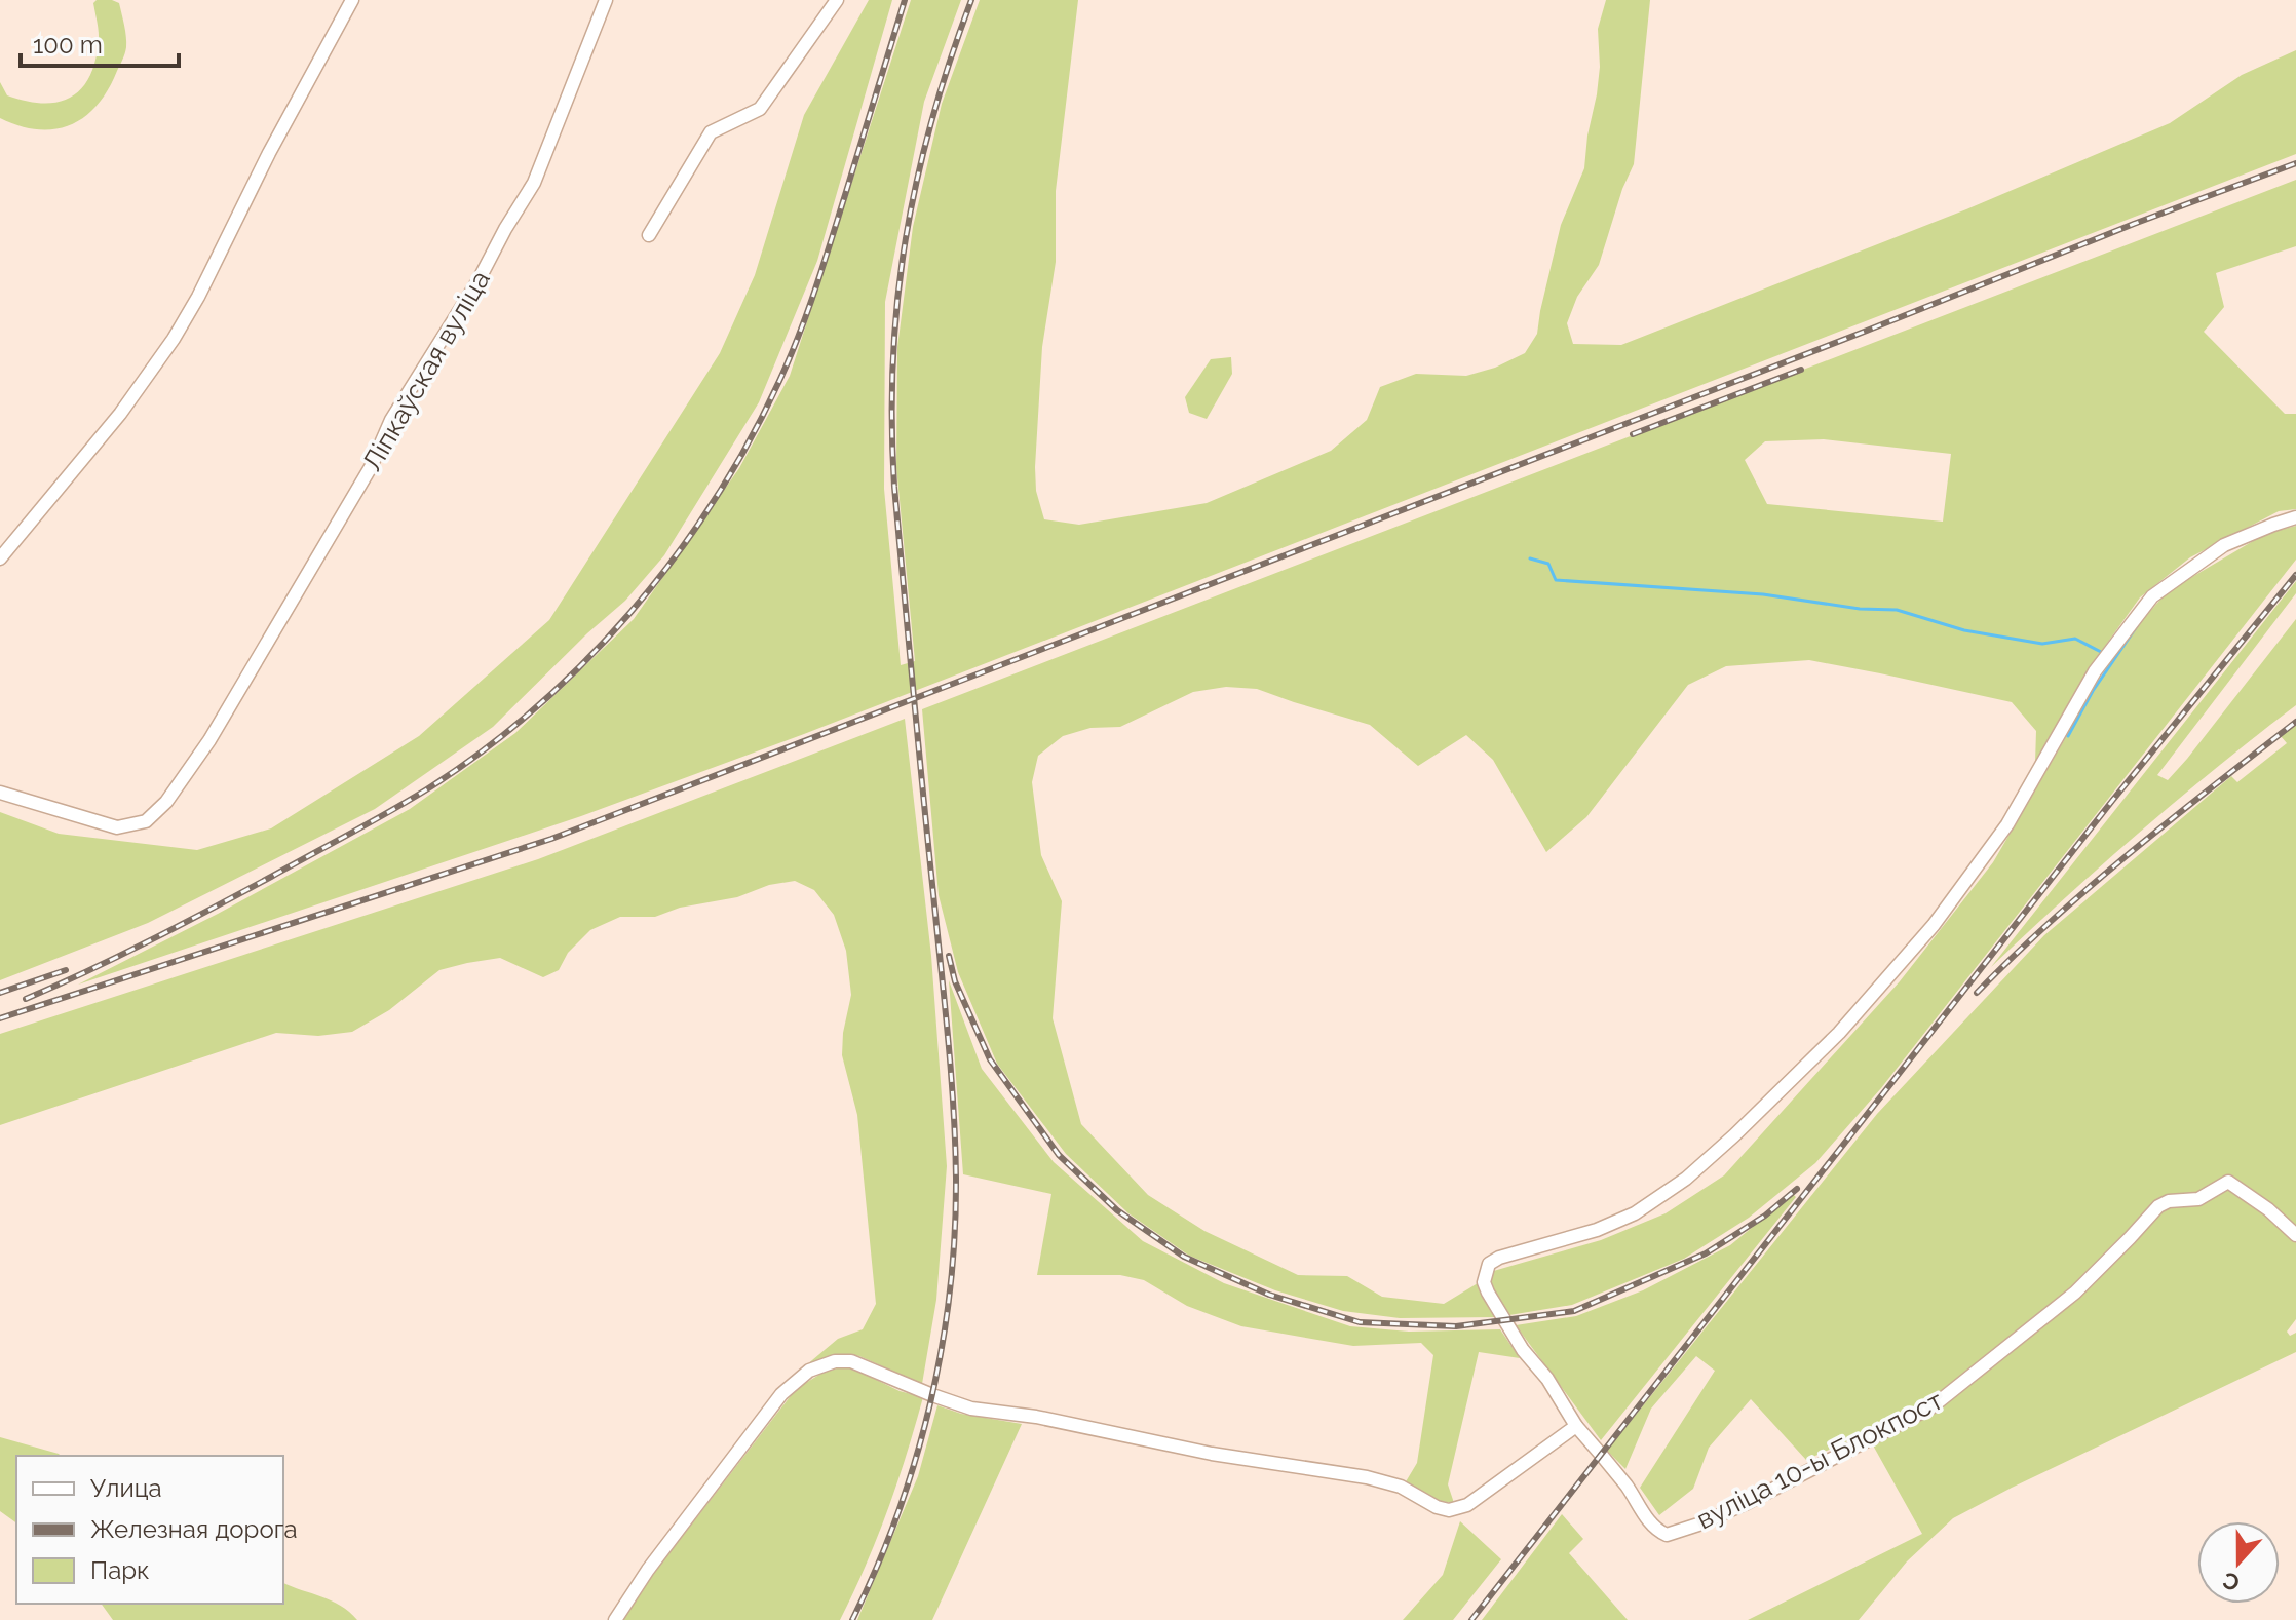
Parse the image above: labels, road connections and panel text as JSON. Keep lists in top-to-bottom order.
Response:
{
  "streets": {
    "street": ["Ліпкаўская вуліца", "вуліца 10-ы Блокпост"]
  },
  "legend": ["Улица", "Железная дорога", "Парк"],
  "scale_bar": "100 m",
  "north": "bottom"
}
